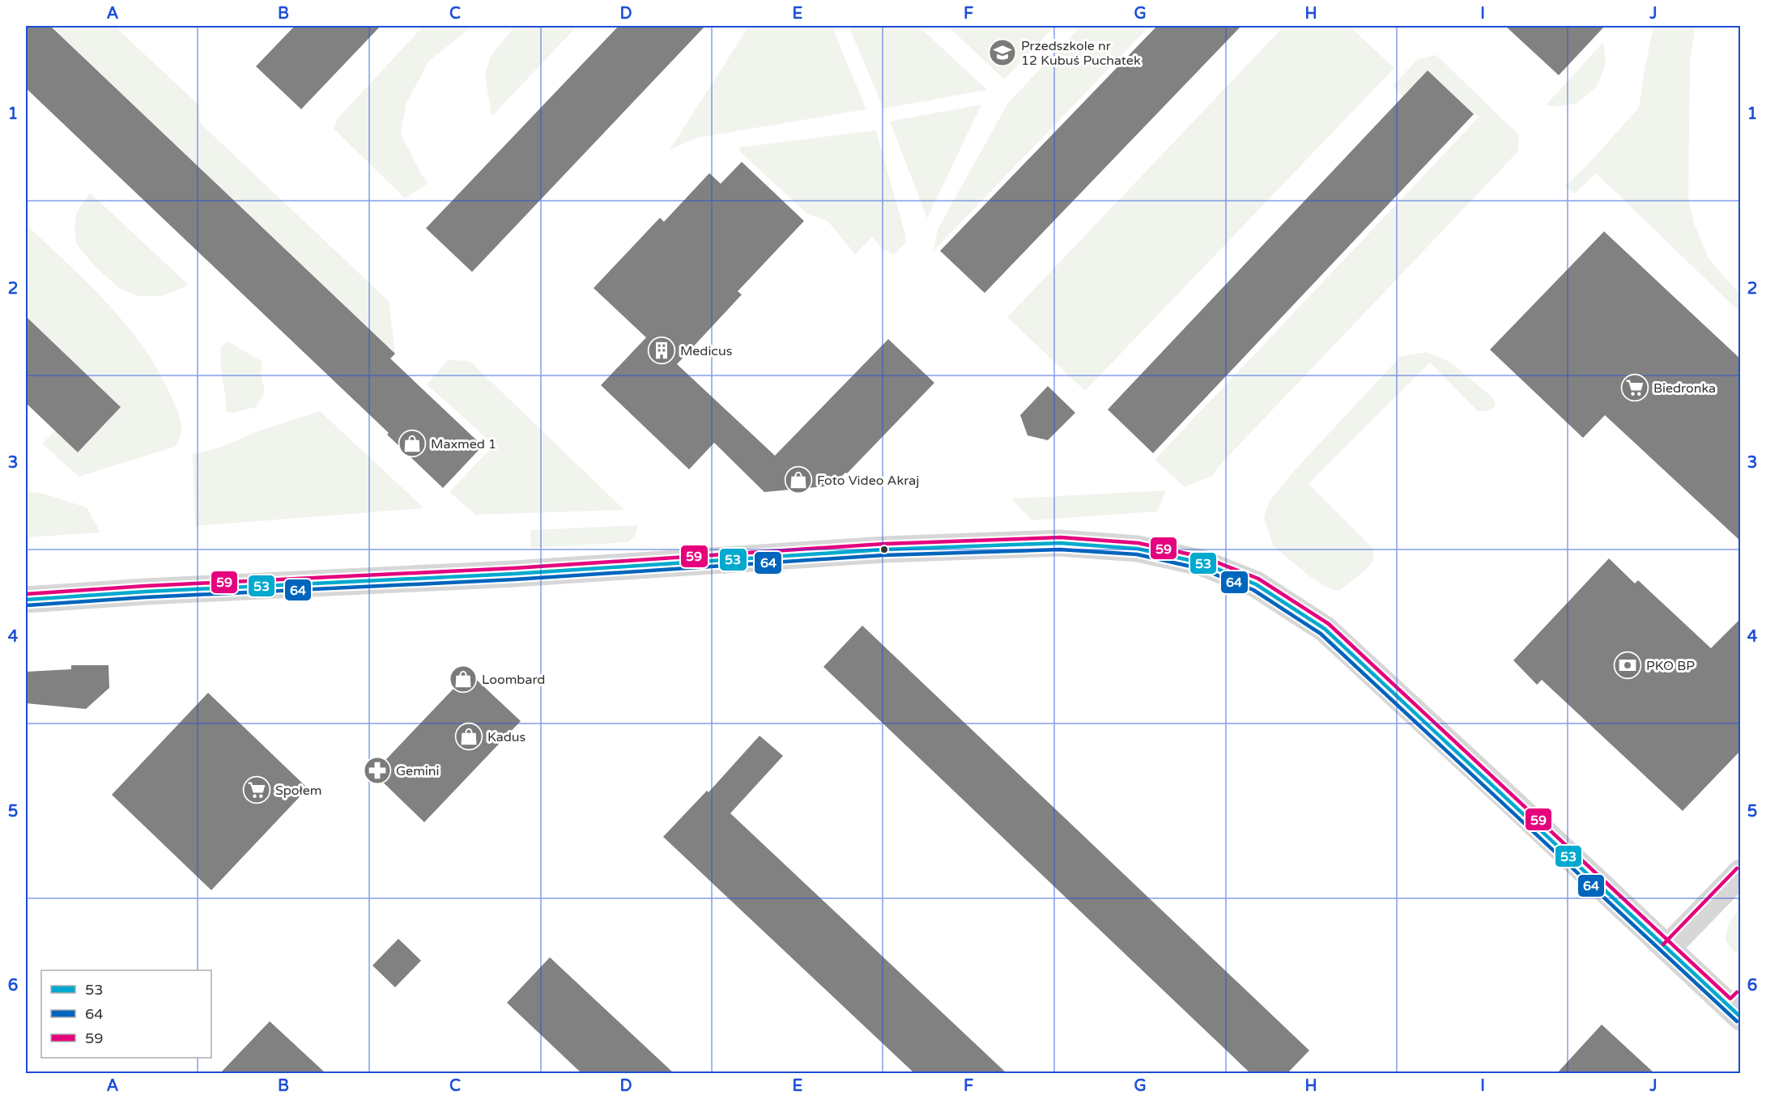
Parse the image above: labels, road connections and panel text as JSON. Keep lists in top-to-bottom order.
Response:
{
  "places": {
    "school or university": ["Przedszkole nr 12 Kubuś Puchatek"],
    "building": ["Medicus"],
    "supermarket": ["Biedronka", "Społem"],
    "shop": [
      "Maxmed 1",
      "Foto Video Akraj",
      "Loombard",
      "Kadus"
    ],
    "bank": ["PKO BP"],
    "pharmacy": ["Gemini"]
  },
  "lines": ["transit line 59", "transit line 53", "transit line 64"],
  "legend": ["53", "64", "59"],
  "grid": {
    "columns": [
      "A",
      "B",
      "C",
      "D",
      "E",
      "F",
      "G",
      "H",
      "I",
      "J"
    ],
    "rows": [
      "1",
      "2",
      "3",
      "4",
      "5",
      "6"
    ]
  }
}
